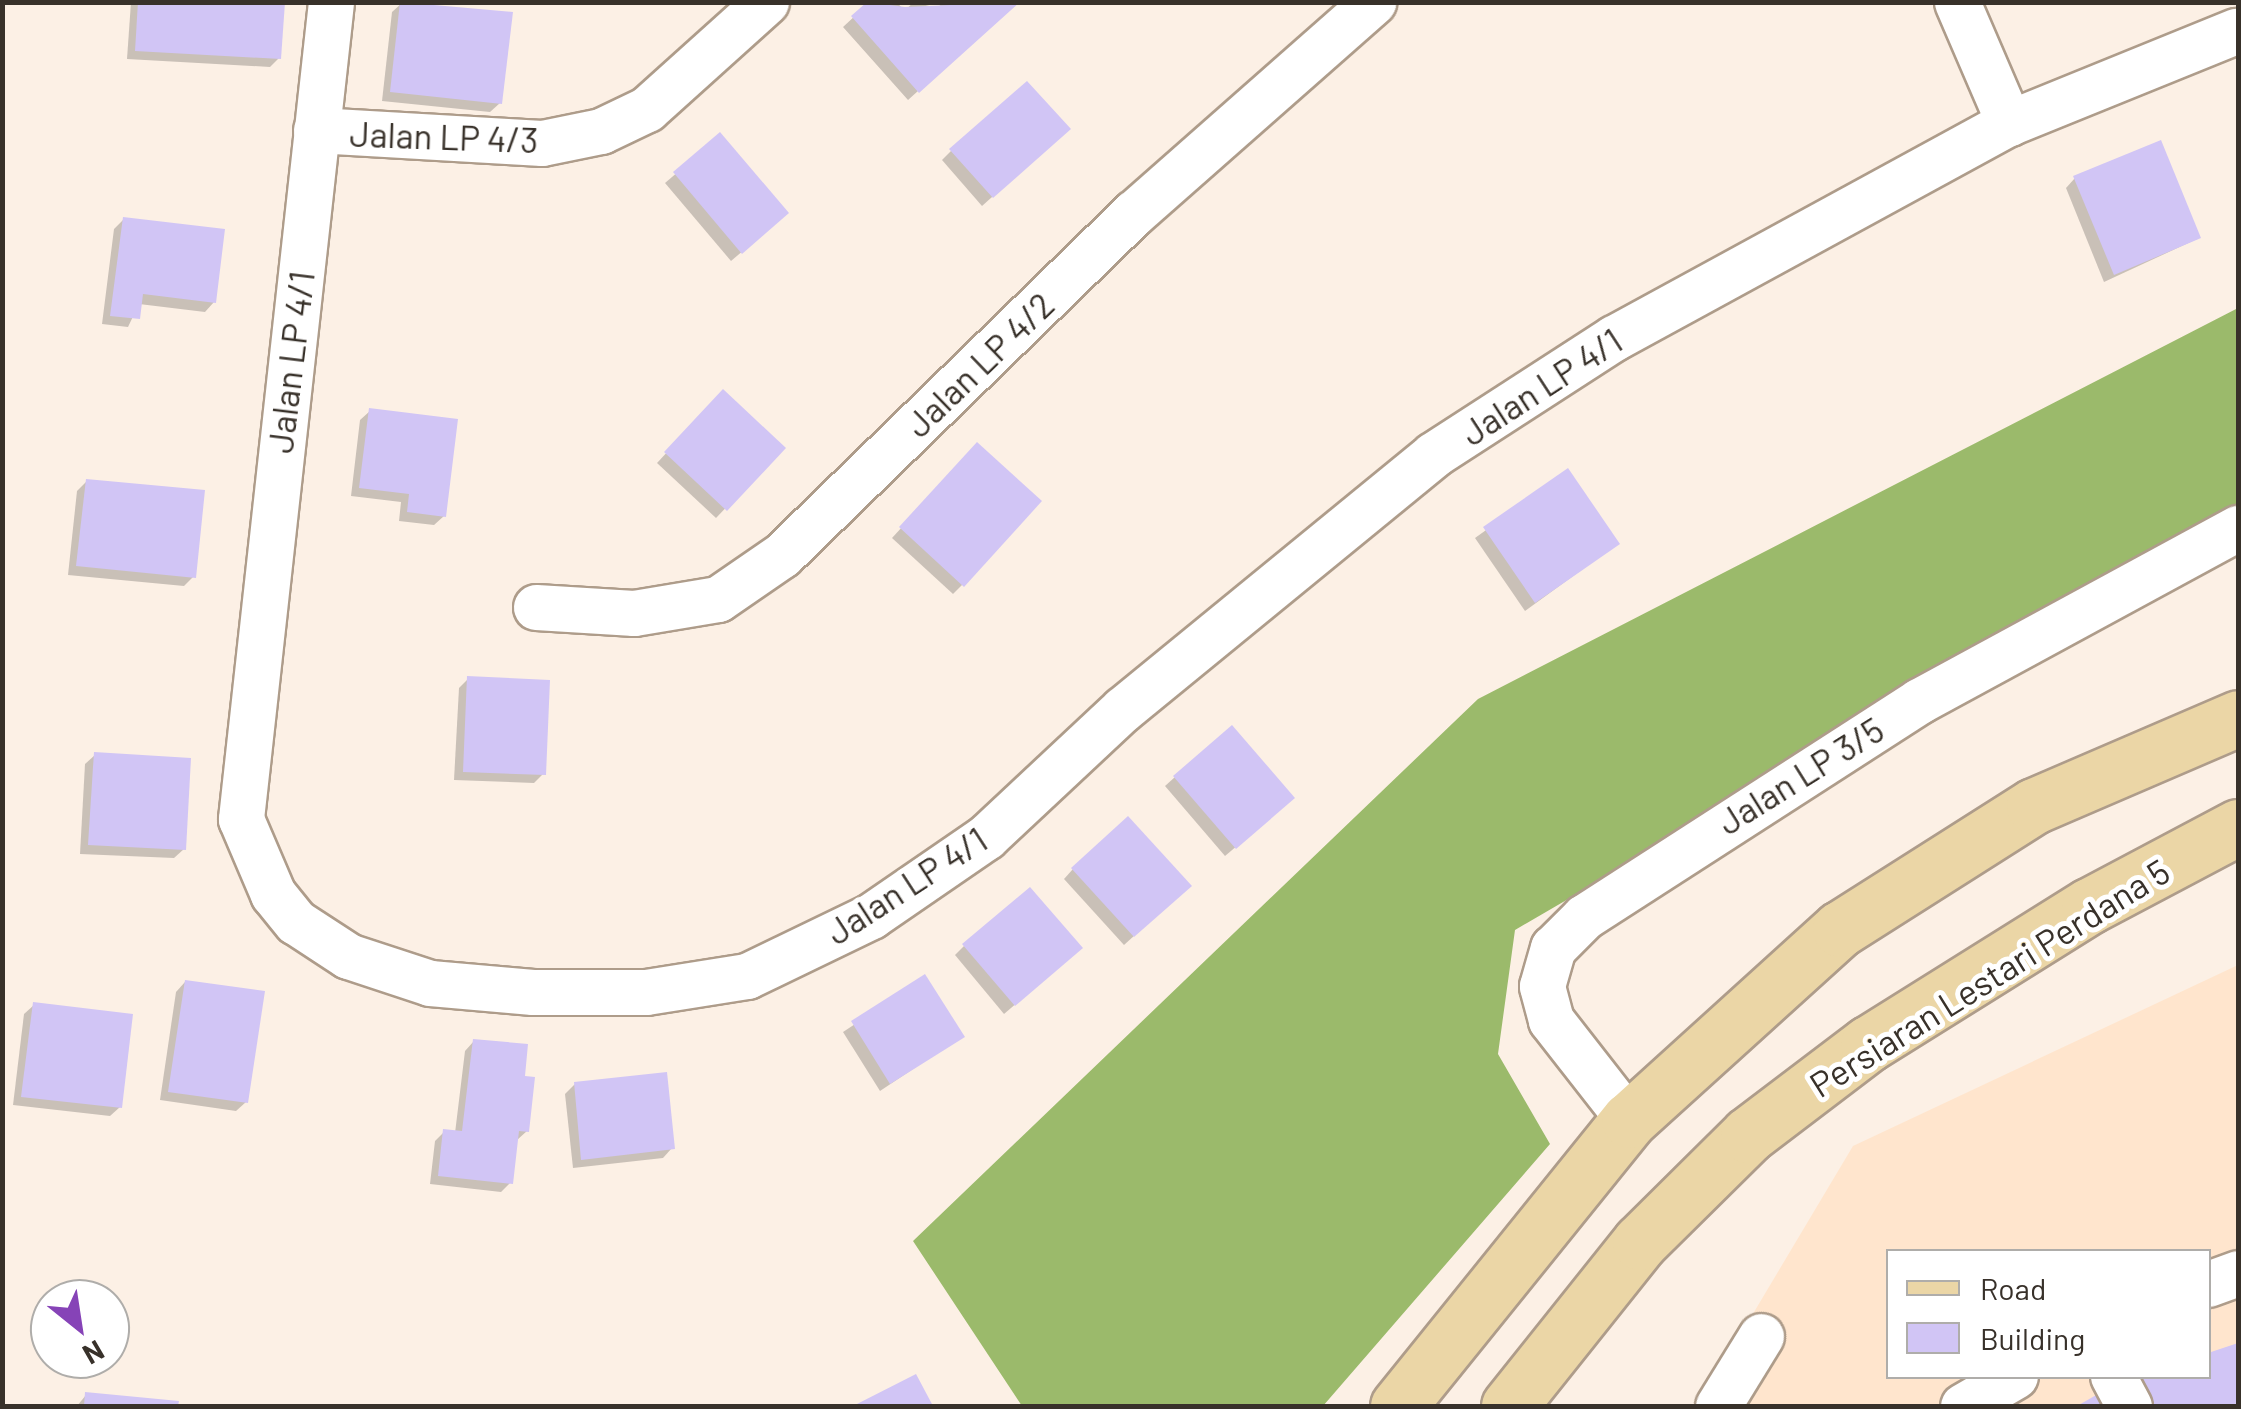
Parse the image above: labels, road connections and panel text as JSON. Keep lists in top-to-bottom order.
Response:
{
  "streets": {
    "main road": ["Persiaran Lestari Perdana 5"],
    "street": [
      "Jalan LP 4/3",
      "Jalan LP 4/1",
      "Jalan LP 4/2",
      "Jalan LP 3/5"
    ]
  },
  "crossings": [
    ["Jalan LP 4/3", "Jalan LP 4/1"]
  ],
  "legend": ["Road", "Building"],
  "north": "bottom right"
}
